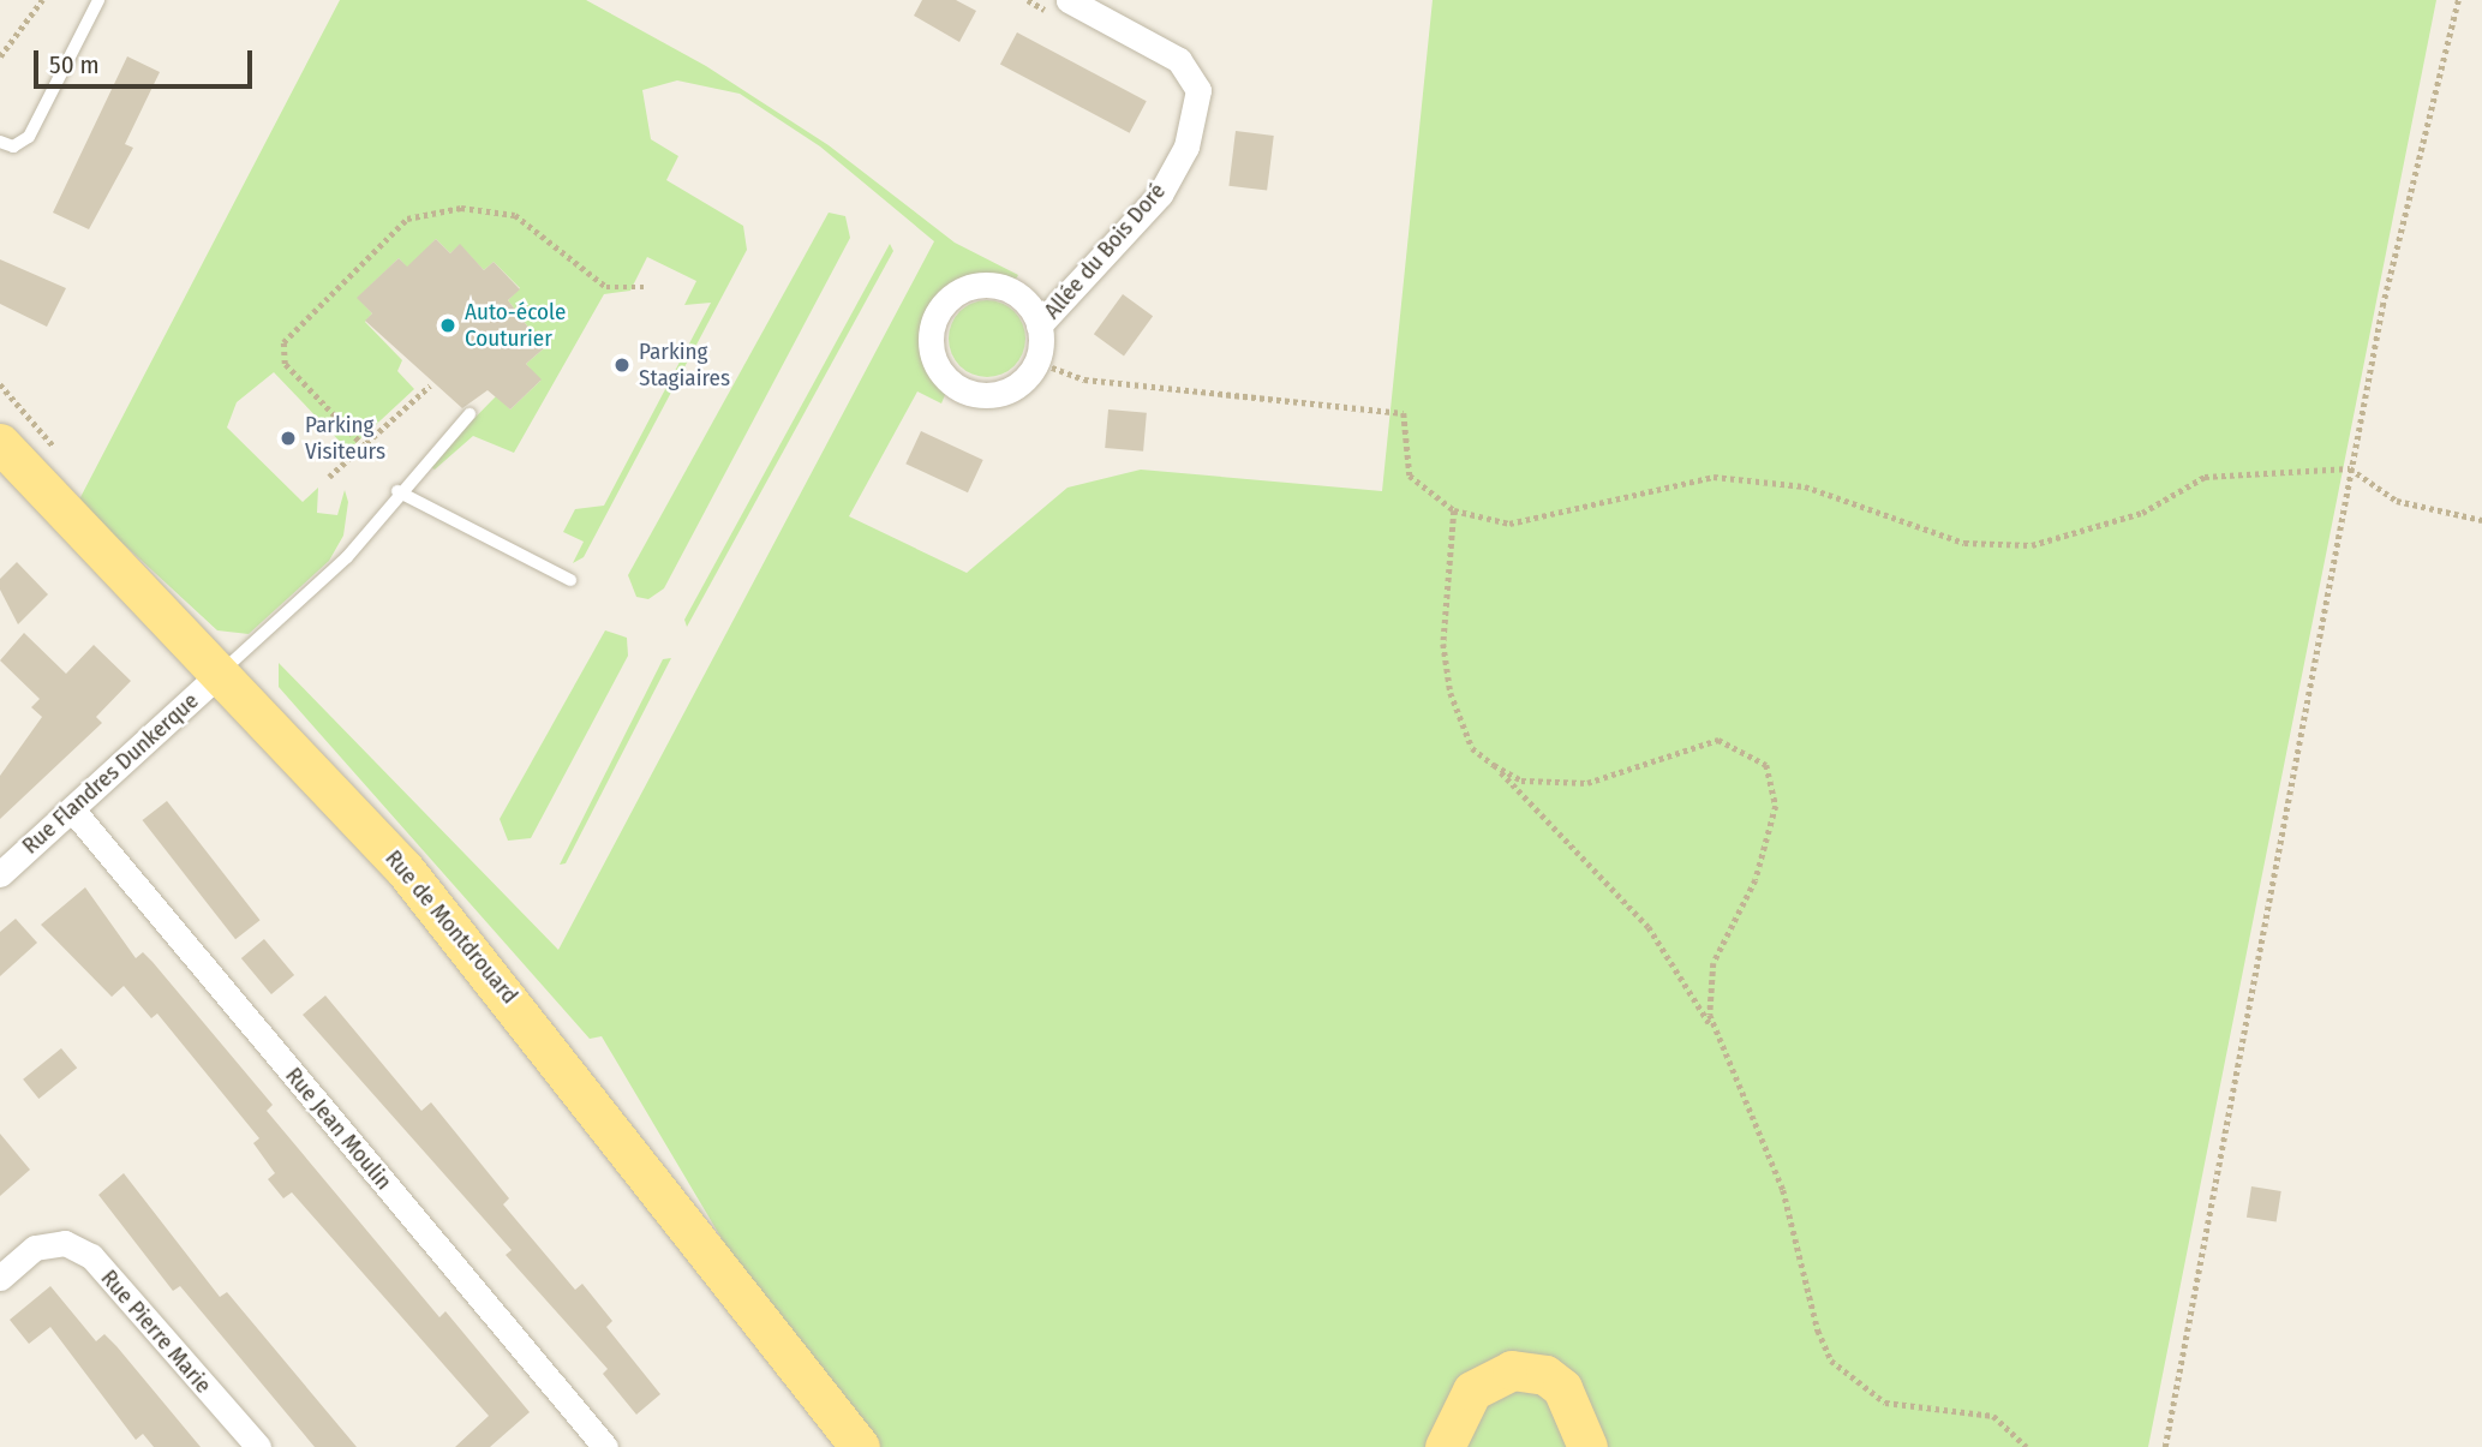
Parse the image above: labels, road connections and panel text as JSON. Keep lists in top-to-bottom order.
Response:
{
  "streets": {
    "main road": ["Rue de Montdrouard"],
    "street": [
      "Allée du Bois Doré",
      "Rue Flandres Dunkerque",
      "Rue Jean Moulin",
      "Rue Pierre Marie"
    ]
  },
  "crossings": [
    ["Rue Flandres Dunkerque", "Rue de Montdrouard"],
    ["Rue Flandres Dunkerque", "Rue Jean Moulin"]
  ],
  "places": ["Auto-école Couturier", "Parking Stagiaires", "Parking Visiteurs"],
  "scale_bar": "50 m"
}
